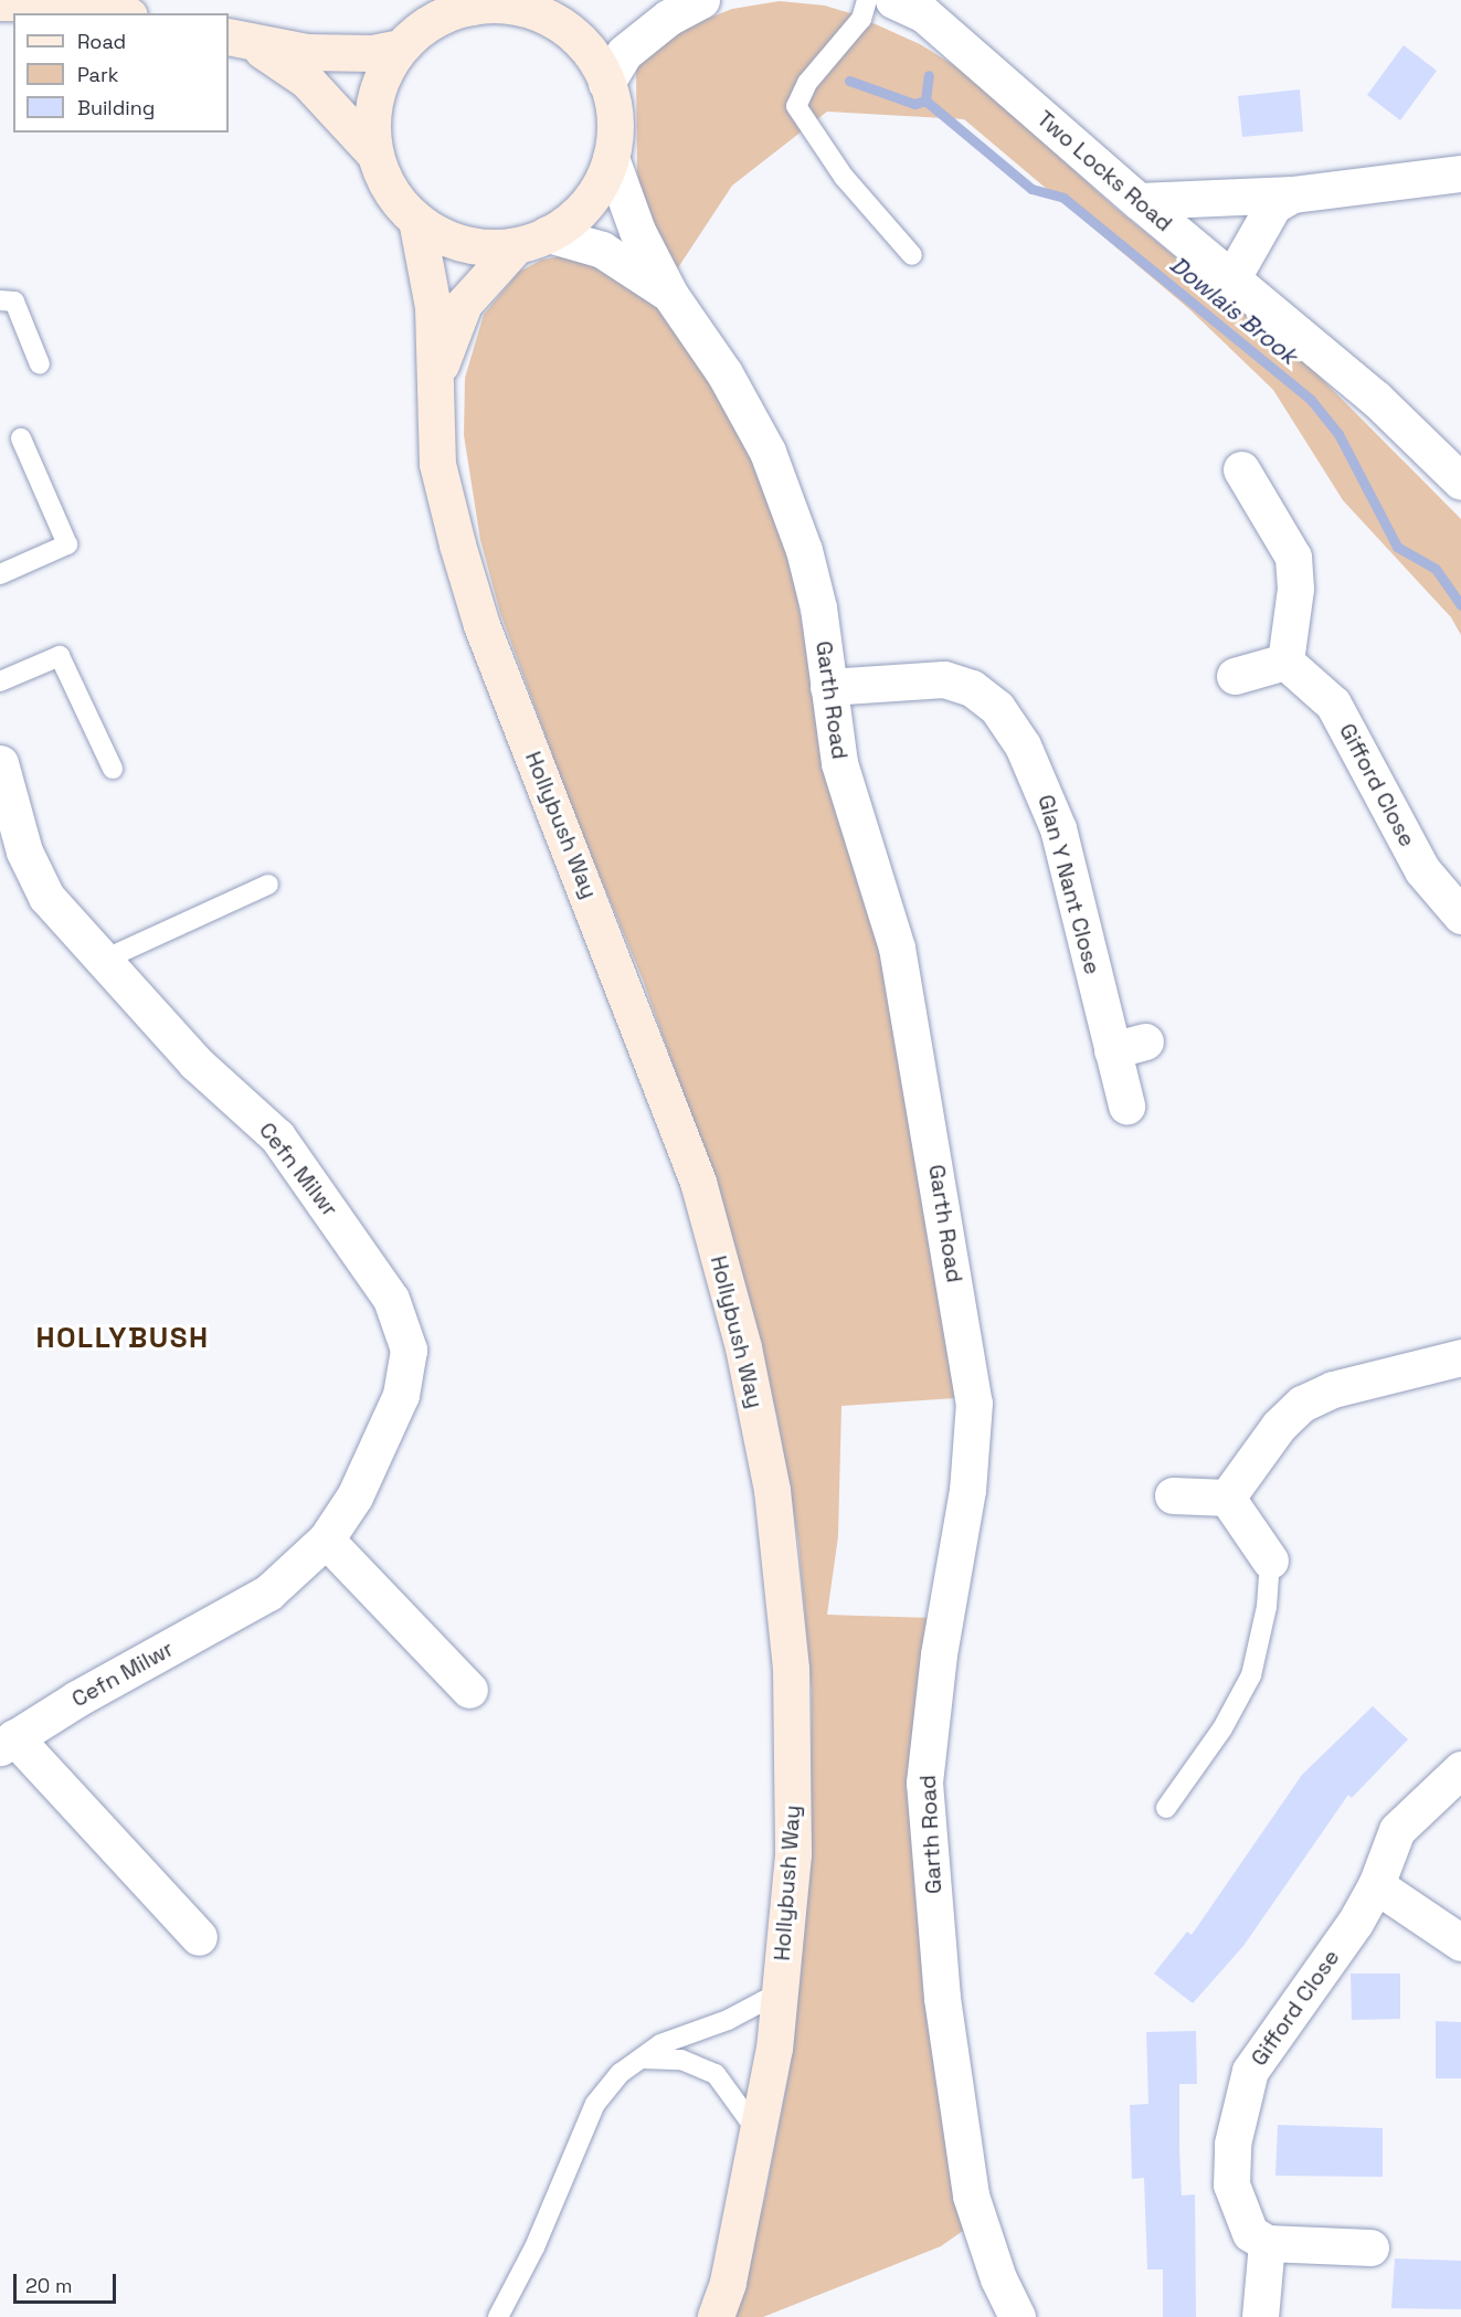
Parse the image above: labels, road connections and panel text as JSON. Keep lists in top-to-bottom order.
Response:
{
  "streets": {
    "street": [
      "Two Locks Road",
      "Garth Road",
      "Gifford Close",
      "Hollybush Way",
      "Glan Y Nant Close",
      "Cefn Milwr"
    ]
  },
  "crossings": [
    ["Garth Road", "Hollybush Way"],
    ["Garth Road", "Glan Y Nant Close"]
  ],
  "districts": ["HOLLYBUSH"],
  "water": ["Dowlais Brook"],
  "legend": ["Road", "Park", "Building"],
  "scale_bar": "20 m"
}
